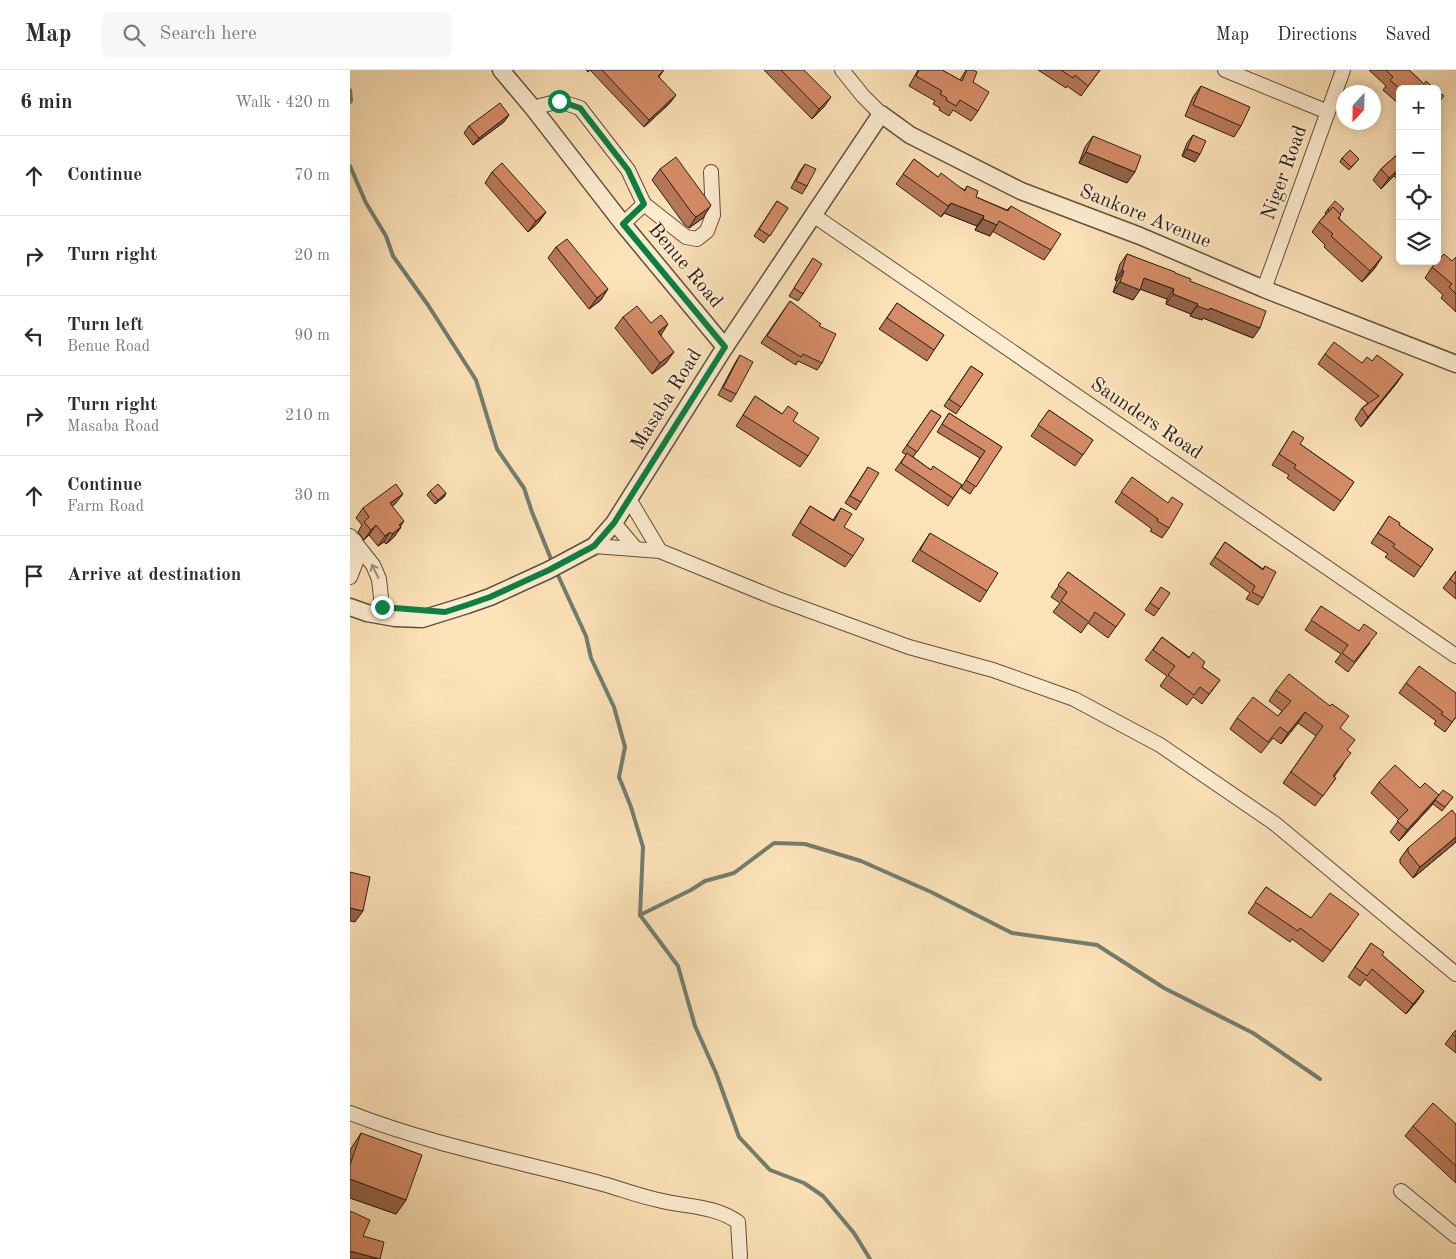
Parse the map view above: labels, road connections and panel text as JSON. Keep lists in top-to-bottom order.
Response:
{
  "streets": {
    "street": [
      "Niger Road",
      "Sankore Avenue",
      "Benue Road",
      "Masaba Road",
      "Saunders Road"
    ]
  },
  "crossings": [
    ["Niger Road", "Sankore Avenue"],
    ["Sankore Avenue", "Masaba Road"],
    ["Benue Road", "Masaba Road"],
    ["Masaba Road", "Saunders Road"]
  ],
  "north": "bottom",
  "page": {
    "header": "Map",
    "search": "Search here",
    "nav": ["Map", "Directions", "Saved"],
    "heading": ["6 min", "Walk · 420 m"],
    "map_buttons": ["+", "−"],
    "list": [
      ["Continue", "70 m"],
      ["Turn right", "20 m"],
      ["Turn left", "Benue Road", "90 m"],
      ["Turn right", "Masaba Road", "210 m"],
      ["Continue", "Farm Road", "30 m"],
      "Arrive at destination"
    ]
  }
}
